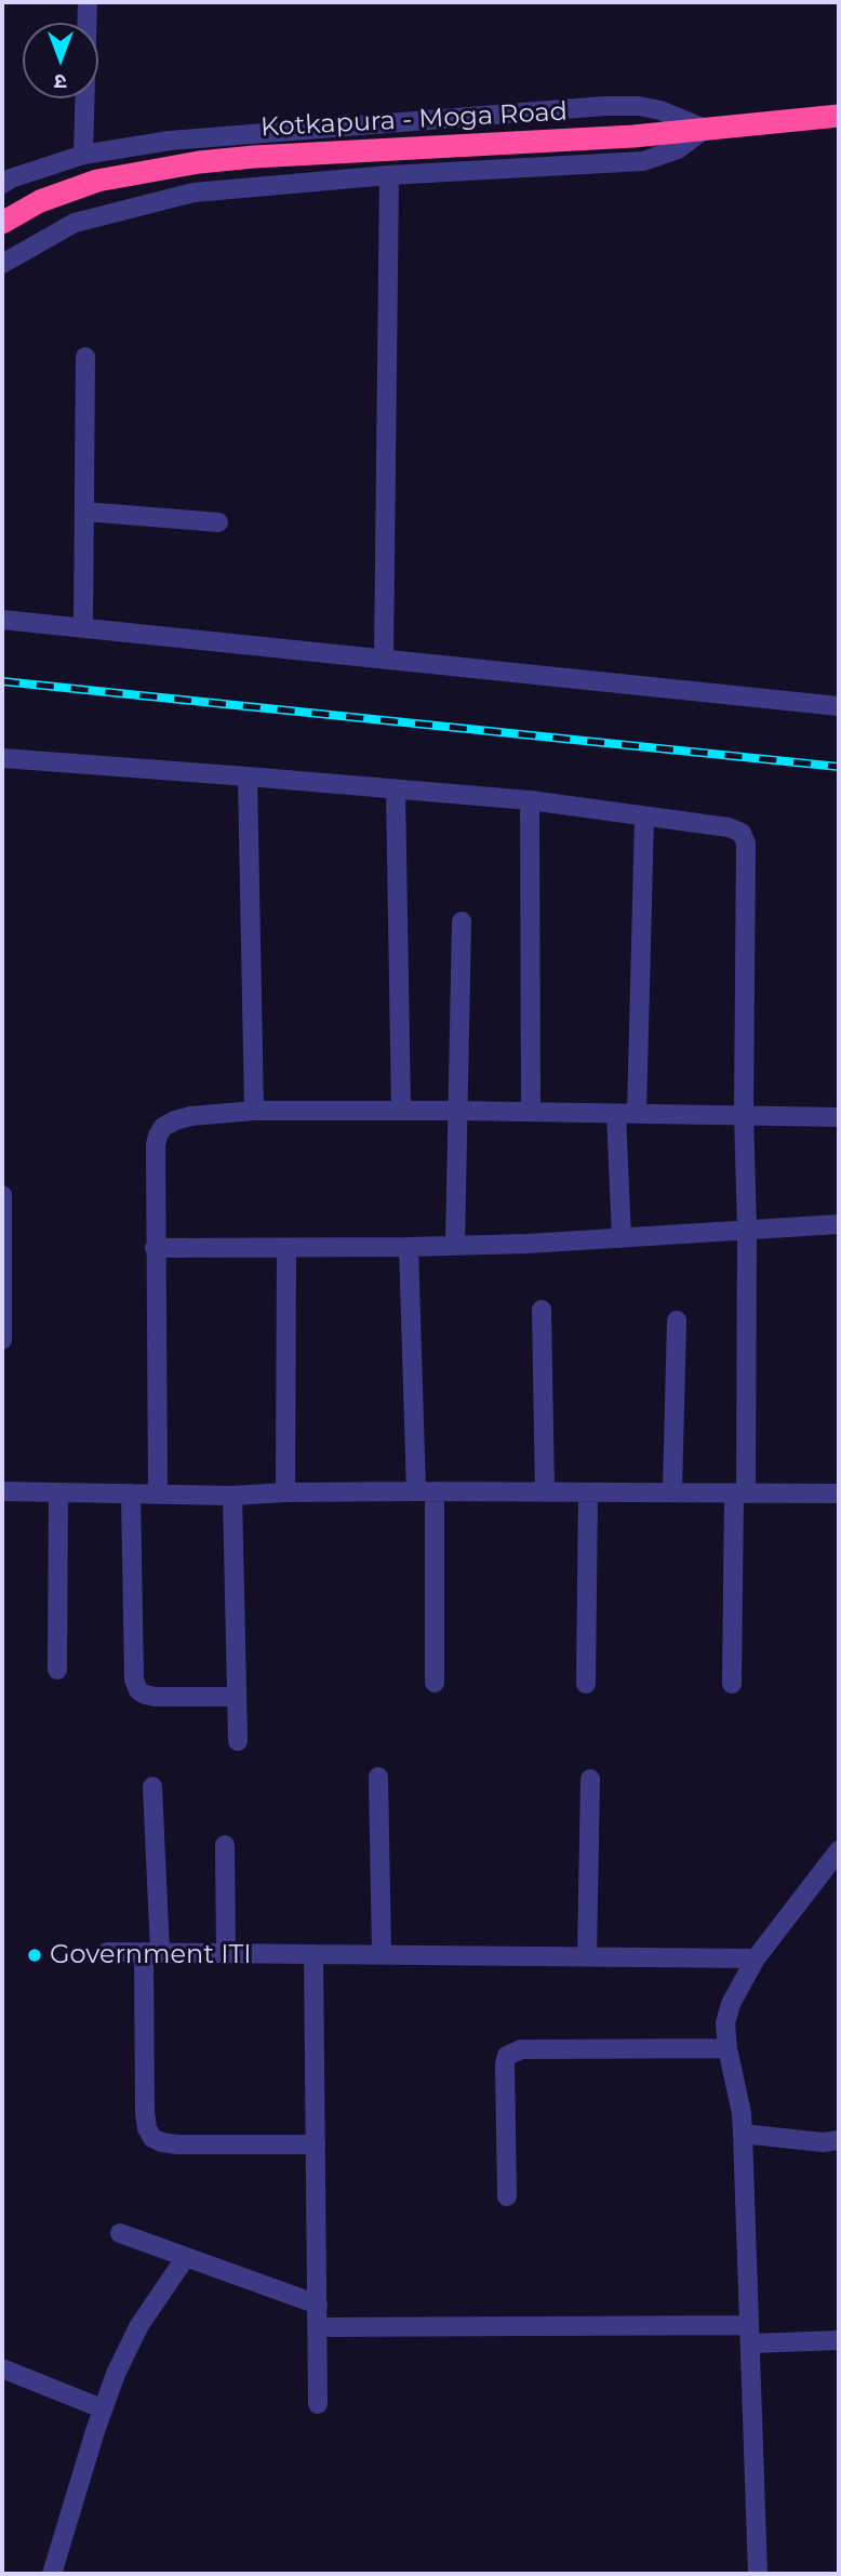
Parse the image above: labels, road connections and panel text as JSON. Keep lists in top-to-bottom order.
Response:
{
  "streets": {
    "highway": ["Kotkapura - Moga Road"]
  },
  "places": ["Government ITI"],
  "north": "bottom"
}
